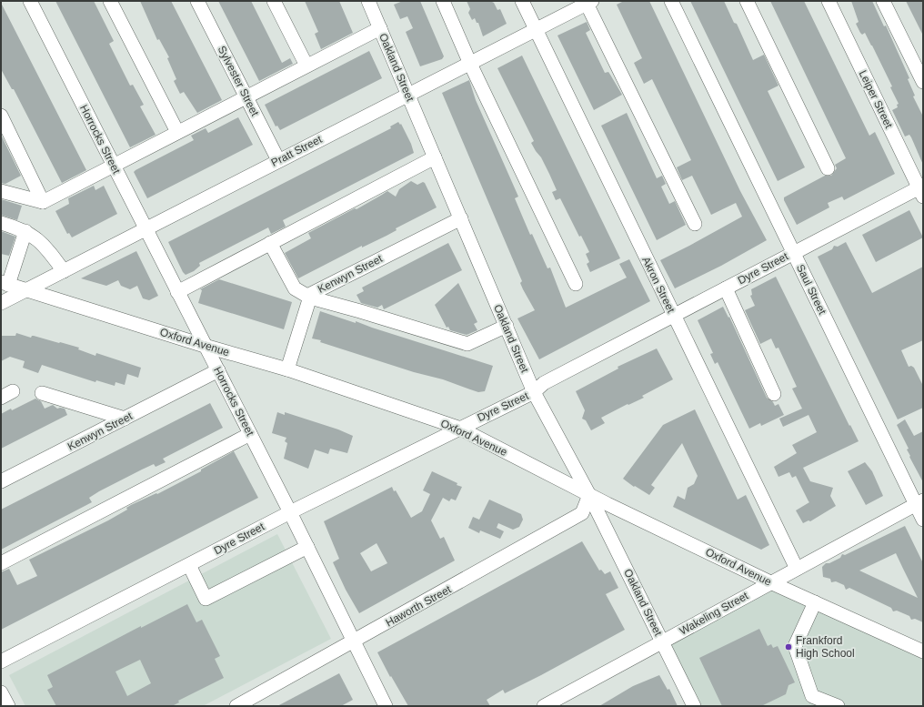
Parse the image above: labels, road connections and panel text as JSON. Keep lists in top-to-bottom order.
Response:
{
  "streets": {
    "street": [
      "Oakland Street",
      "Sylvester Street",
      "Leiper Street",
      "Horrocks Street",
      "Pratt Street",
      "Dyre Street",
      "Kenwyn Street",
      "Akron Street",
      "Saul Street",
      "Oxford Avenue",
      "Haworth Street",
      "Wakeling Street"
    ]
  },
  "crossings": [
    ["Oakland Street", "Pratt Street"],
    ["Oakland Street", "Dyre Street"],
    ["Oakland Street", "Kenwyn Street"],
    ["Oakland Street", "Oxford Avenue"],
    ["Oakland Street", "Haworth Street"],
    ["Oakland Street", "Wakeling Street"],
    ["Sylvester Street", "Pratt Street"],
    ["Leiper Street", "Dyre Street"],
    ["Horrocks Street", "Pratt Street"],
    ["Horrocks Street", "Dyre Street"],
    ["Horrocks Street", "Kenwyn Street"],
    ["Horrocks Street", "Oxford Avenue"],
    ["Horrocks Street", "Haworth Street"],
    ["Pratt Street", "Akron Street"],
    ["Pratt Street", "Oxford Avenue"],
    ["Dyre Street", "Akron Street"],
    ["Dyre Street", "Saul Street"],
    ["Dyre Street", "Oxford Avenue"],
    ["Kenwyn Street", "Oxford Avenue"],
    ["Akron Street", "Wakeling Street"],
    ["Saul Street", "Wakeling Street"],
    ["Oxford Avenue", "Haworth Street"],
    ["Oxford Avenue", "Wakeling Street"]
  ],
  "places": ["Frankford High School"]
}
